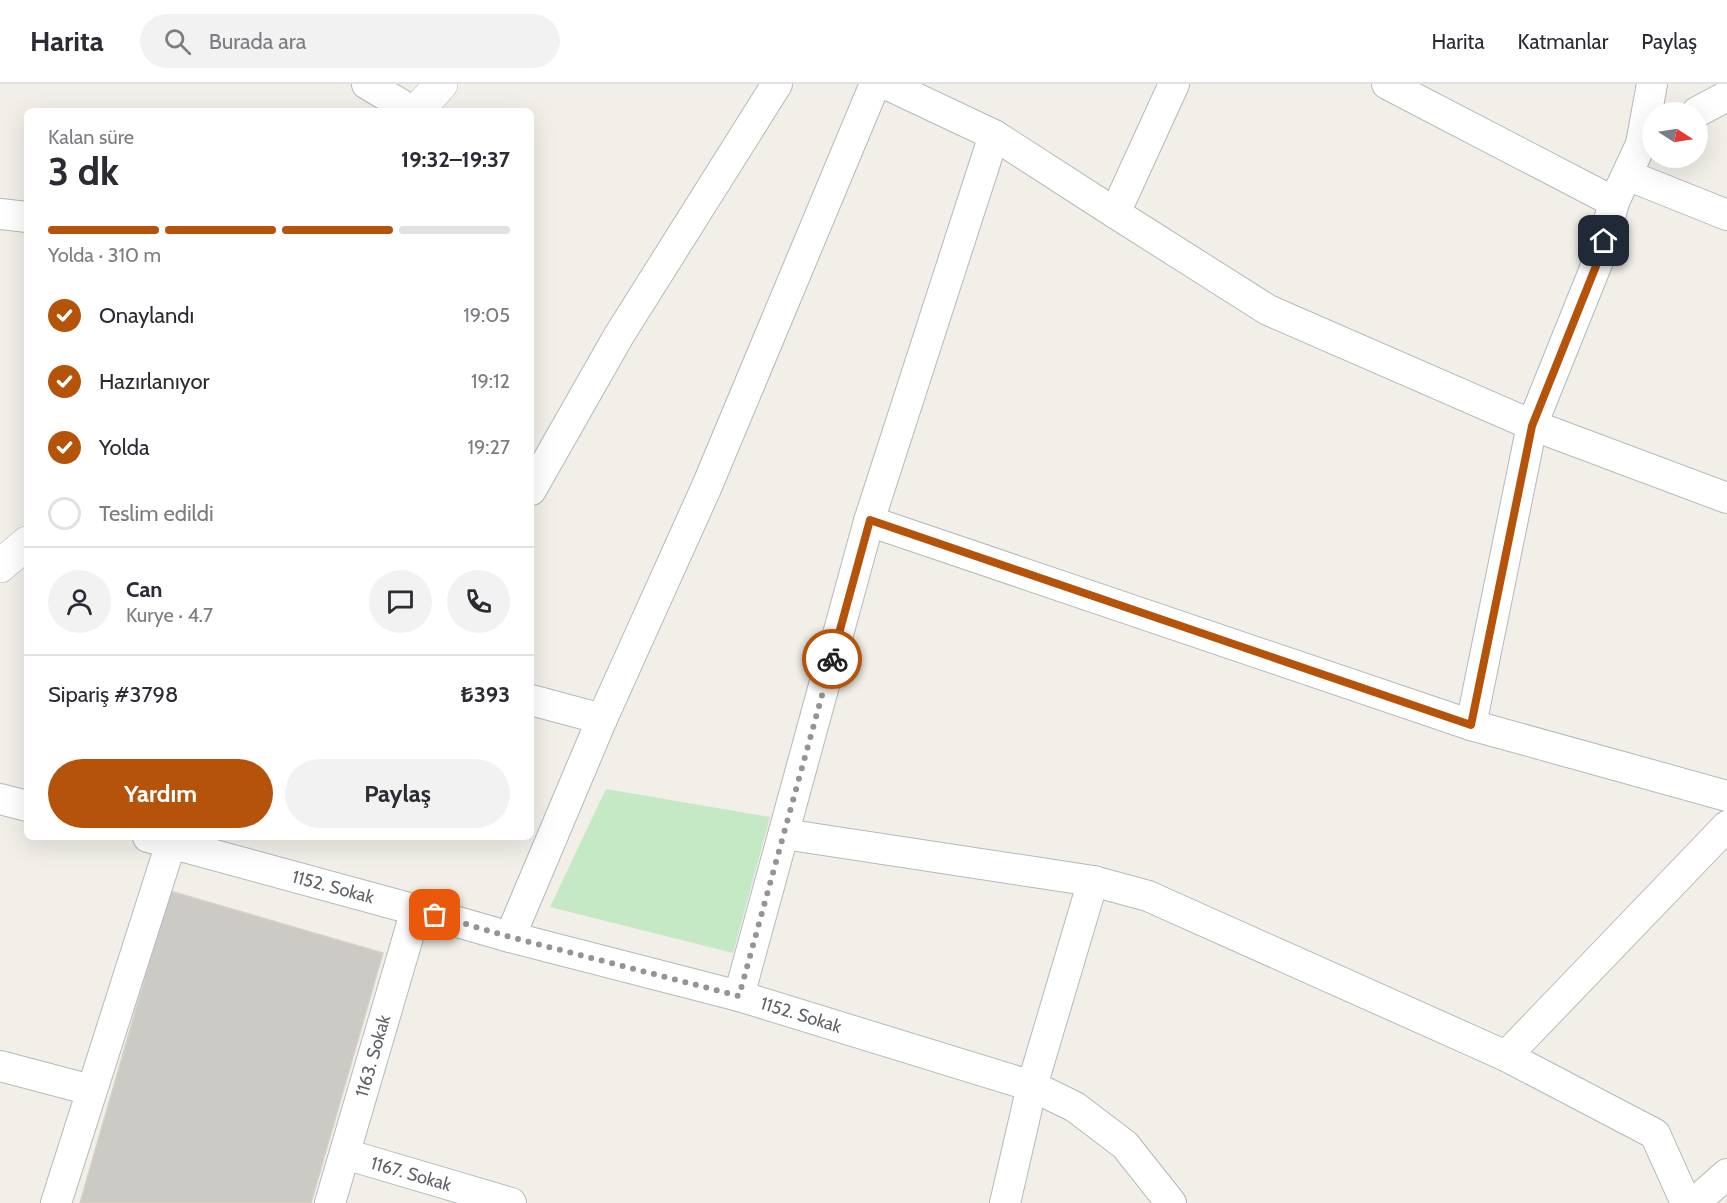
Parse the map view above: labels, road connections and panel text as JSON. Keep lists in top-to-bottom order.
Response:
{
  "streets": {
    "street": ["1152. Sokak", "1163. Sokak", "1167. Sokak"]
  },
  "crossings": [
    ["1152. Sokak", "1163. Sokak"],
    ["1163. Sokak", "1167. Sokak"]
  ],
  "north": "right",
  "page": {
    "header": "Harita",
    "search": "Burada ara",
    "nav": ["Harita", "Katmanlar", "Paylaş"],
    "heading": ["3 dk", "Kalan süre", "19:32–19:37"],
    "panel": [
      "Can",
      "Kurye · 4.7",
      "Sipariş #3798",
      "₺393"
    ],
    "bar": "Yolda · 310 m",
    "list": [
      ["Onaylandı", "19:05"],
      ["Hazırlanıyor", "19:12"],
      ["Yolda", "19:27"],
      "Teslim edildi"
    ],
    "buttons": ["Yardım", "Paylaş"]
  }
}
